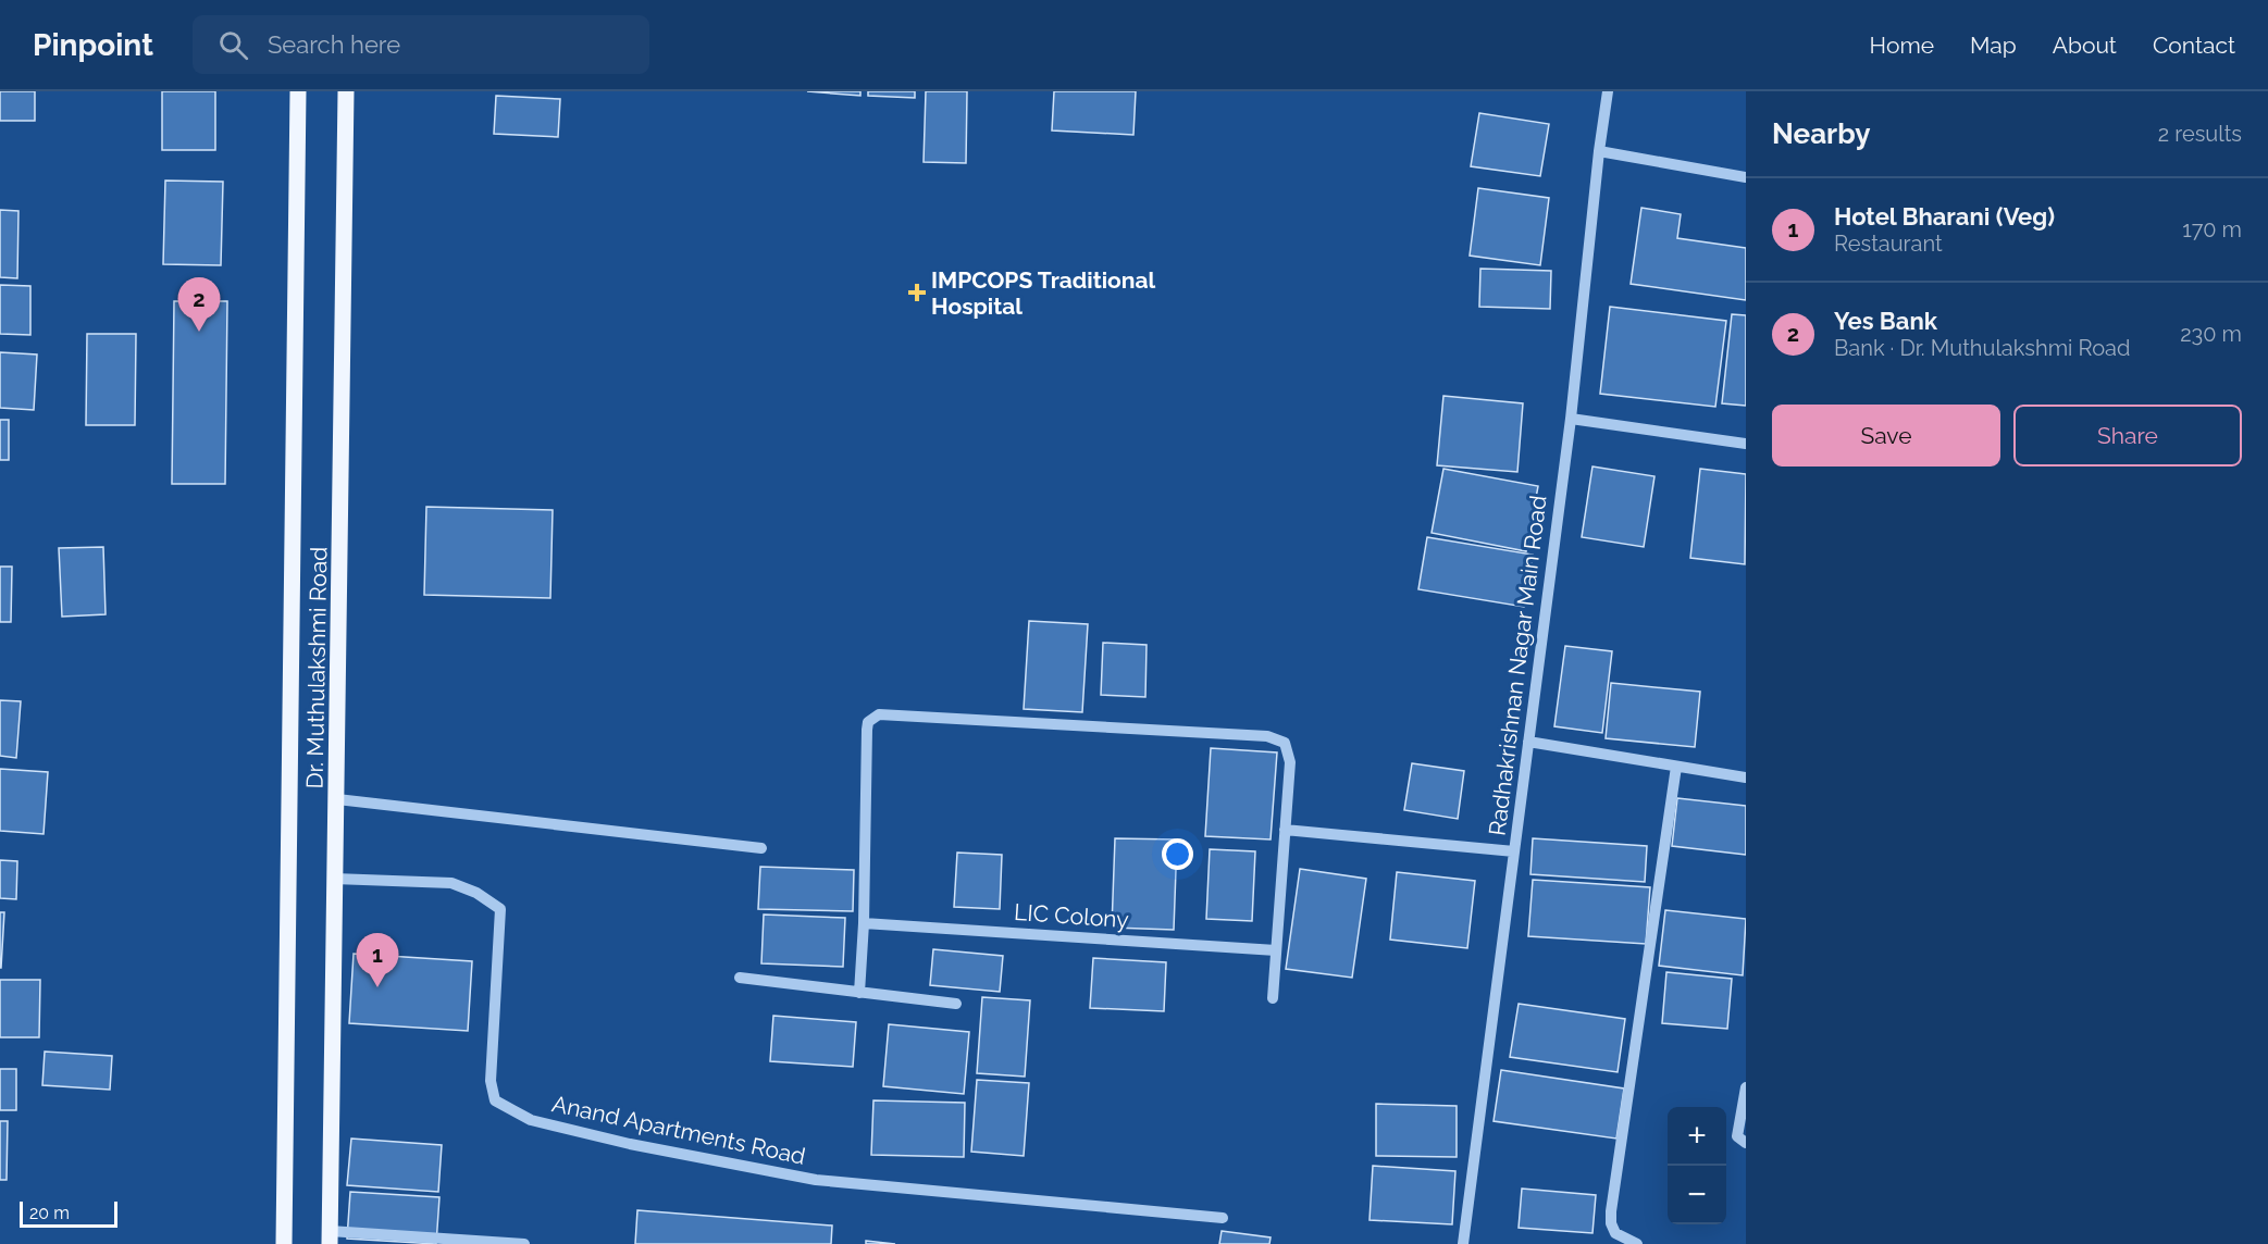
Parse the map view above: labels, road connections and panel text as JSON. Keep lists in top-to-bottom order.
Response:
{
  "streets": {
    "main road": ["Dr. Muthulakshmi Road"],
    "street": ["Radhakrishnan Nagar Main Road", "LIC Colony", "Anand Apartments Road"]
  },
  "crossings": [
    ["Dr. Muthulakshmi Road", "Anand Apartments Road"]
  ],
  "places": {
    "health": ["IMPCOPS Traditional Hospital"]
  },
  "scale_bar": "20 m",
  "page": {
    "header": "Pinpoint",
    "search": "Search here",
    "nav": [
      "Home",
      "Map",
      "About",
      "Contact"
    ],
    "heading": ["Nearby", "2 results"],
    "list": [
      {
        "mark": "1",
        "name": "Hotel Bharani (Veg)",
        "note": "Restaurant",
        "value": "170 m"
      },
      {
        "mark": "2",
        "name": "Yes Bank",
        "note": "Bank · Dr. Muthulakshmi Road",
        "value": "230 m"
      }
    ],
    "pins": ["2", "1"],
    "buttons": ["Save", "Share"],
    "map_buttons": ["+", "−"],
    "scale": "20 m"
  }
}
